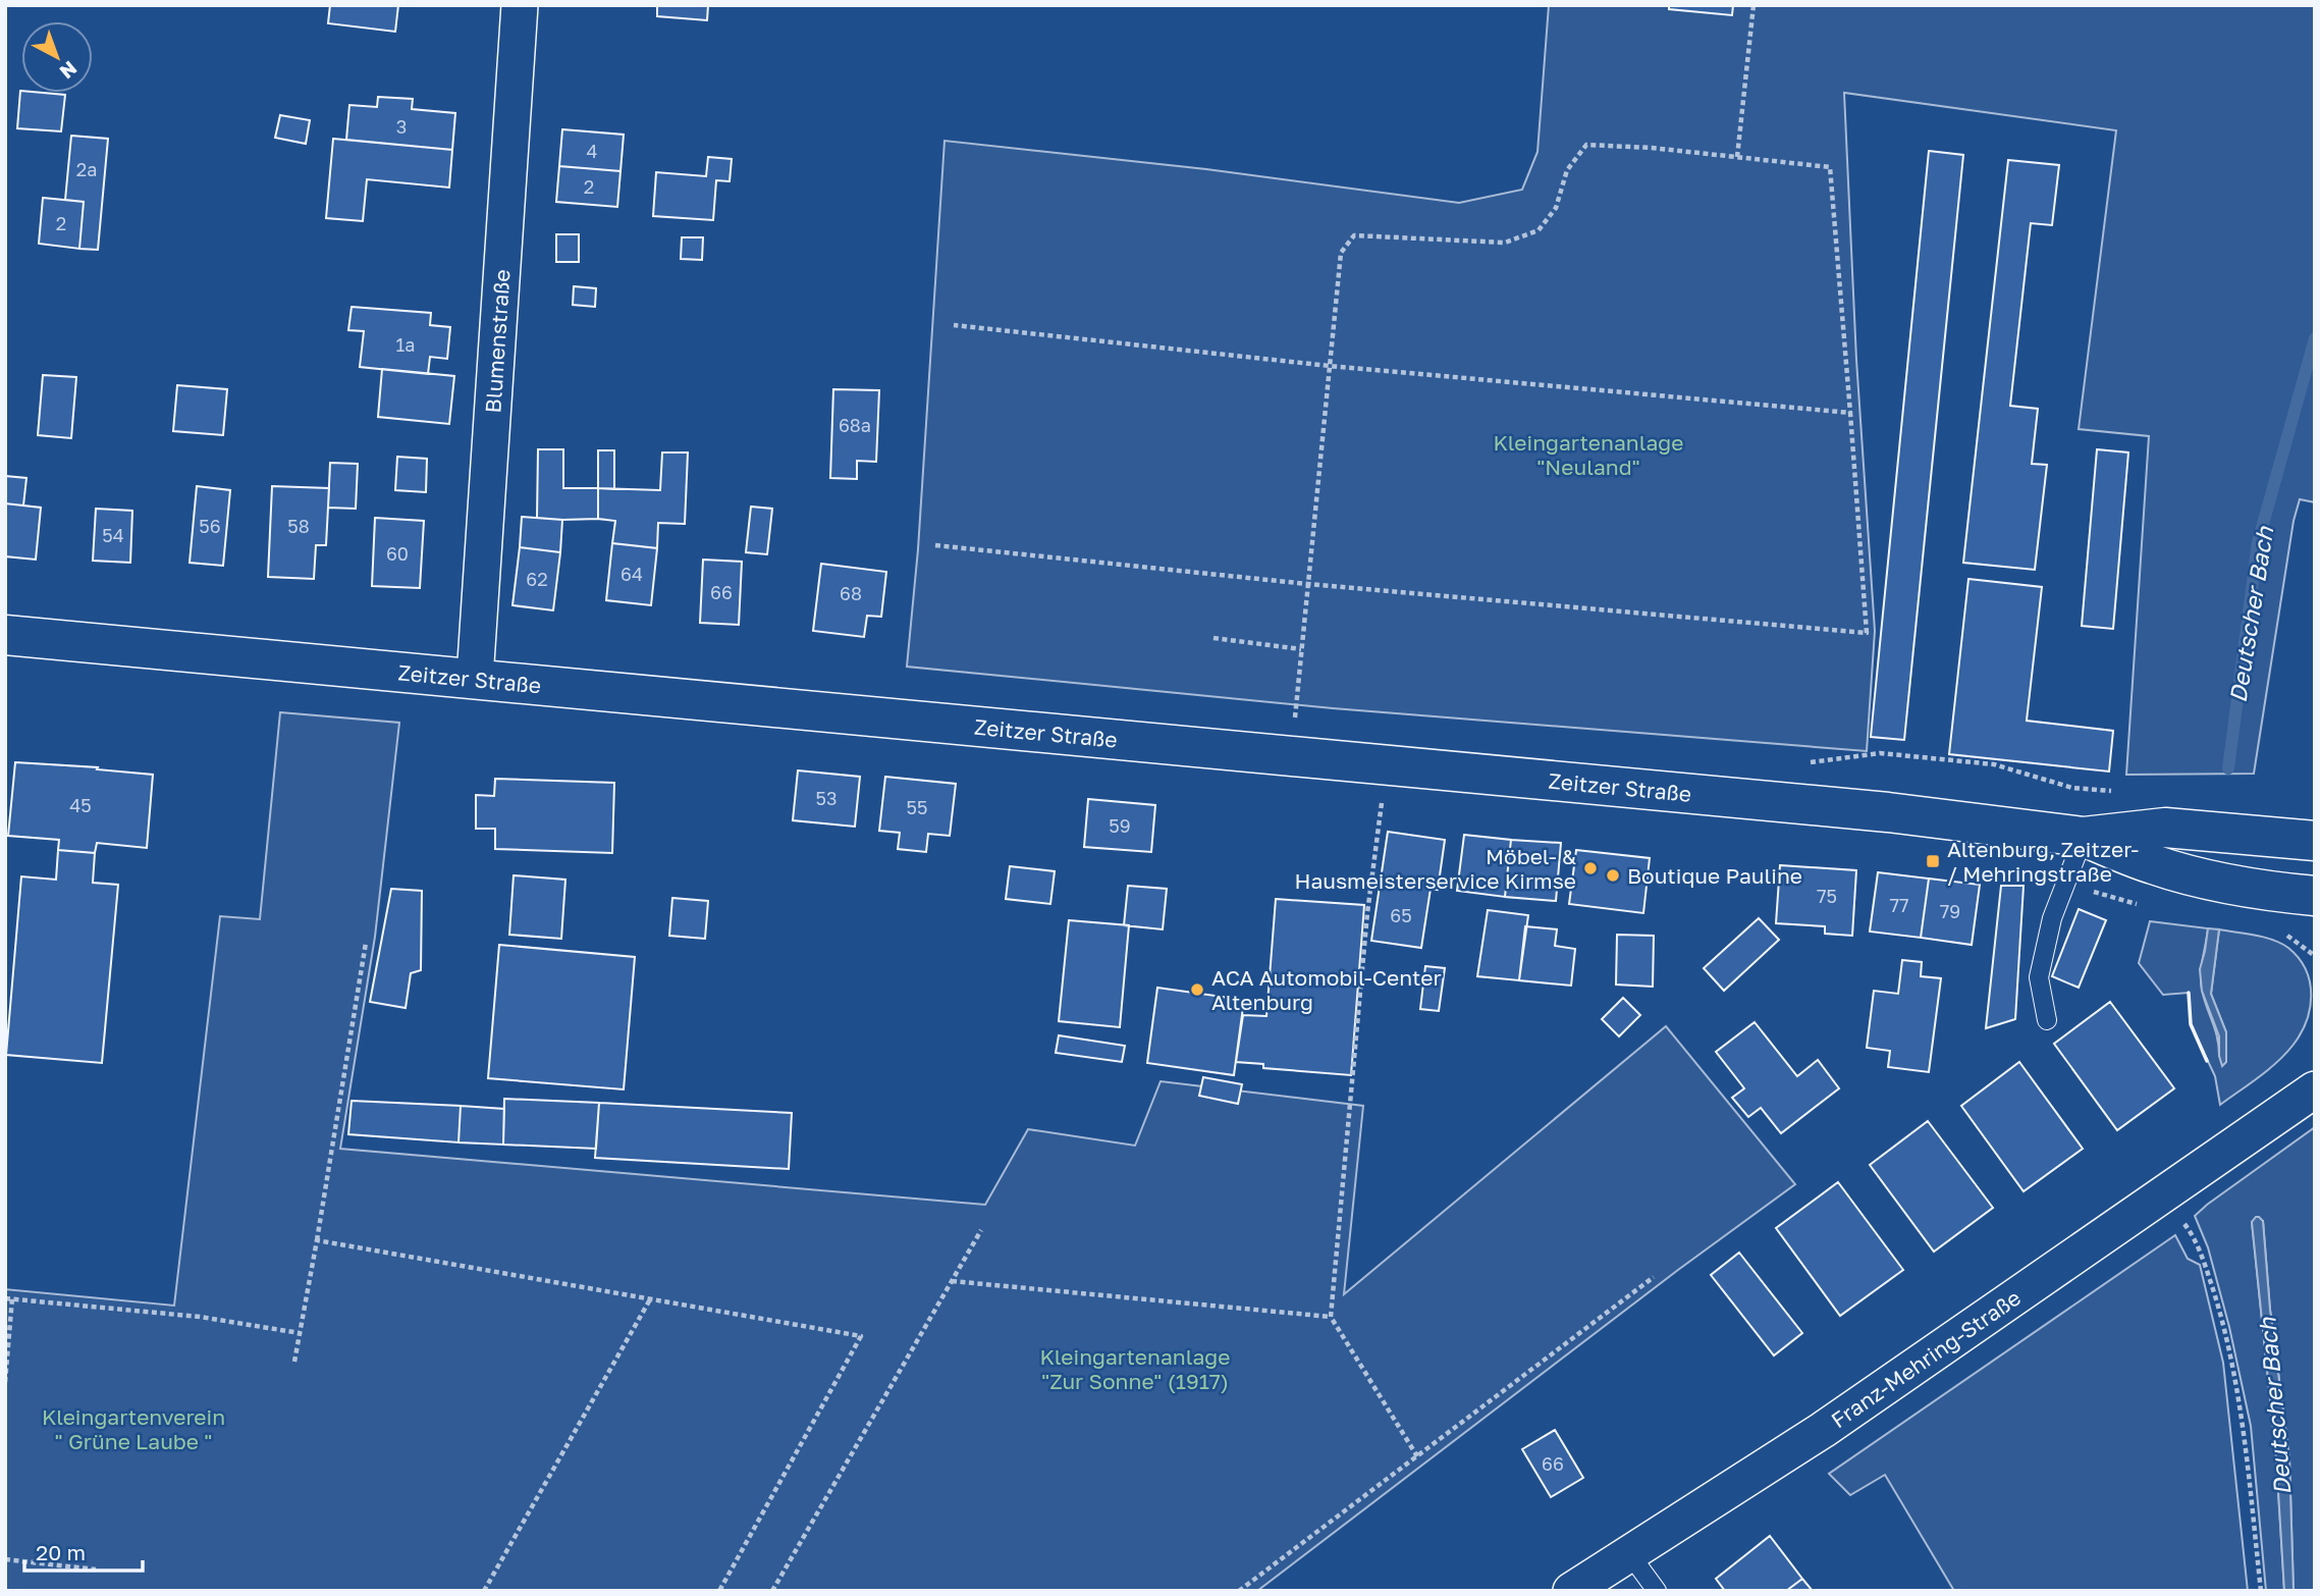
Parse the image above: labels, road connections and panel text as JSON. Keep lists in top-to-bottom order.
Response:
{
  "streets": {
    "main road": ["Zeitzer Straße"],
    "street": ["Blumenstraße", "Franz-Mehring-Straße"]
  },
  "crossings": [
    ["Blumenstraße", "Zeitzer Straße"]
  ],
  "water": ["Deutscher Bach"],
  "parks": ["Kleingartenanlage \"Neuland\"", "Kleingartenanlage \"Zur Sonne\" (1917)", "Kleingartenverein \" Grüne Laube \""],
  "places": {
    "transit": ["Altenburg, Zeitzer- / Mehringstraße"],
    "other": ["Möbel- & Hausmeisterservice Kirmse", "Boutique Pauline", "ACA Automobil-Center Altenburg"]
  },
  "house_numbers": [
    "3",
    "4",
    "2a",
    "2",
    "2",
    "1a",
    "68a",
    "56",
    "58",
    "54",
    "60",
    "64",
    "62",
    "66",
    "68",
    "53",
    "45",
    "55",
    "59",
    "75",
    "77",
    "79",
    "65",
    "66"
  ],
  "scale_bar": "20 m",
  "north": "bottom right"
}
